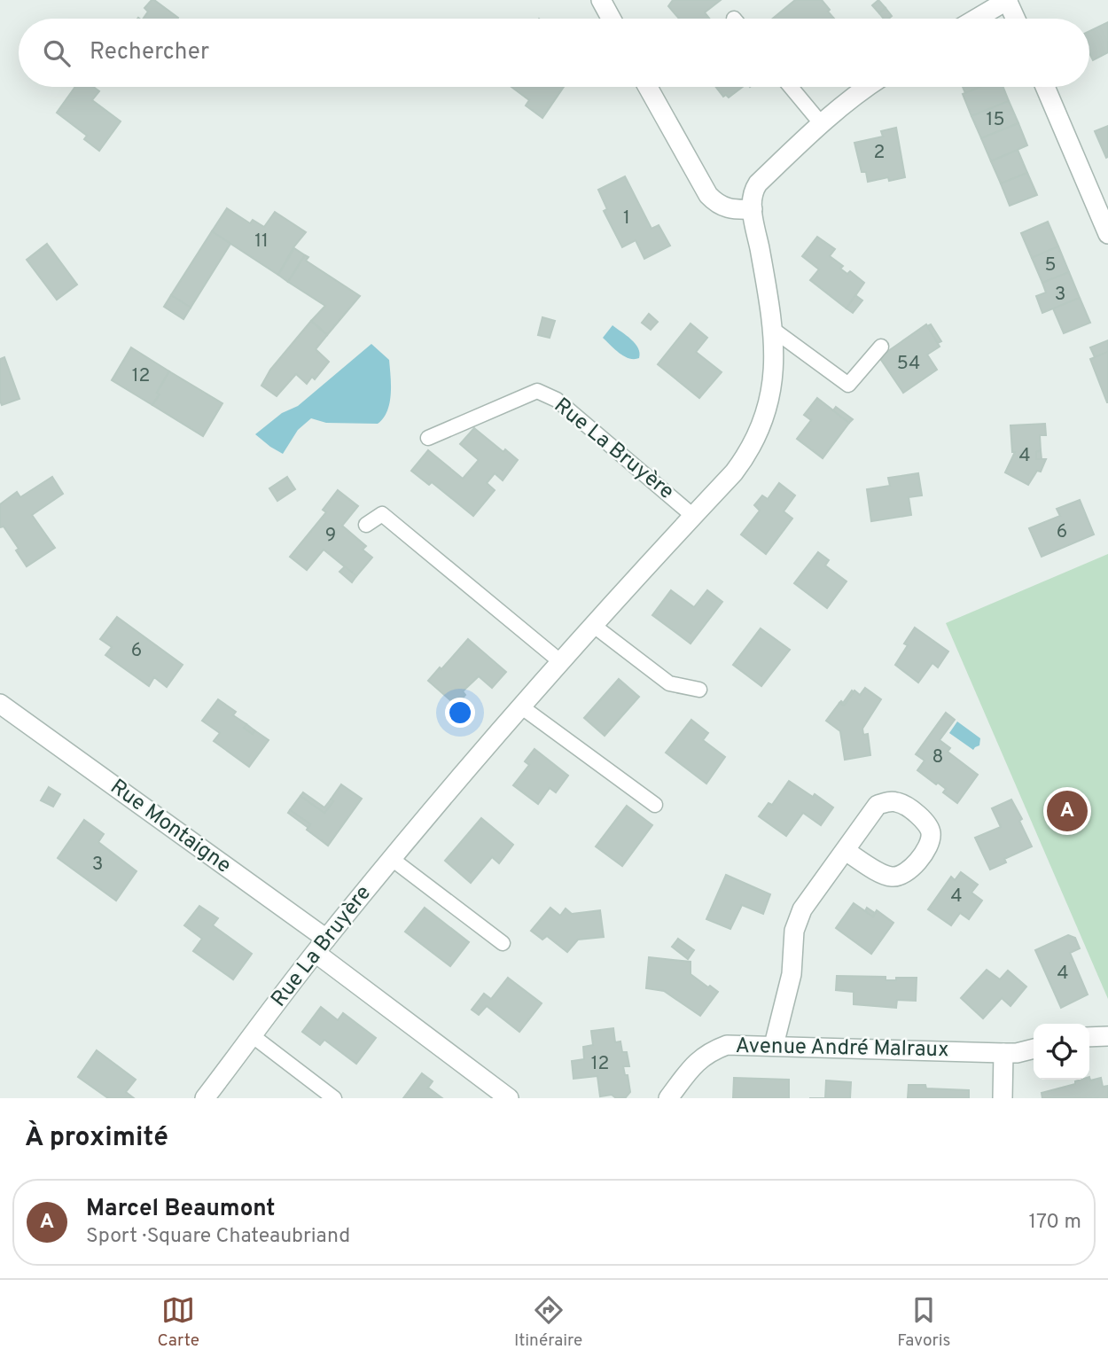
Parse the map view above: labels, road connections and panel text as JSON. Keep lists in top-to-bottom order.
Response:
{
  "streets": {
    "street": ["Rue La Bruyère", "Rue Montaigne", "Avenue André Malraux"]
  },
  "crossings": [
    ["Rue La Bruyère", "Rue Montaigne"]
  ],
  "house_numbers": [
    "15",
    "2",
    "1",
    "11",
    "5",
    "3",
    "54",
    "12",
    "4",
    "6",
    "9",
    "6",
    "8",
    "3",
    "4",
    "4",
    "12"
  ],
  "page": {
    "search": "Rechercher",
    "pins": "A",
    "heading": "À proximité",
    "list": [
      {
        "mark": "A",
        "name": "Marcel Beaumont",
        "note": "Sport · Square Chateaubriand",
        "value": "170 m"
      }
    ],
    "nav": ["Carte", "Itinéraire", "Favoris"]
  }
}
